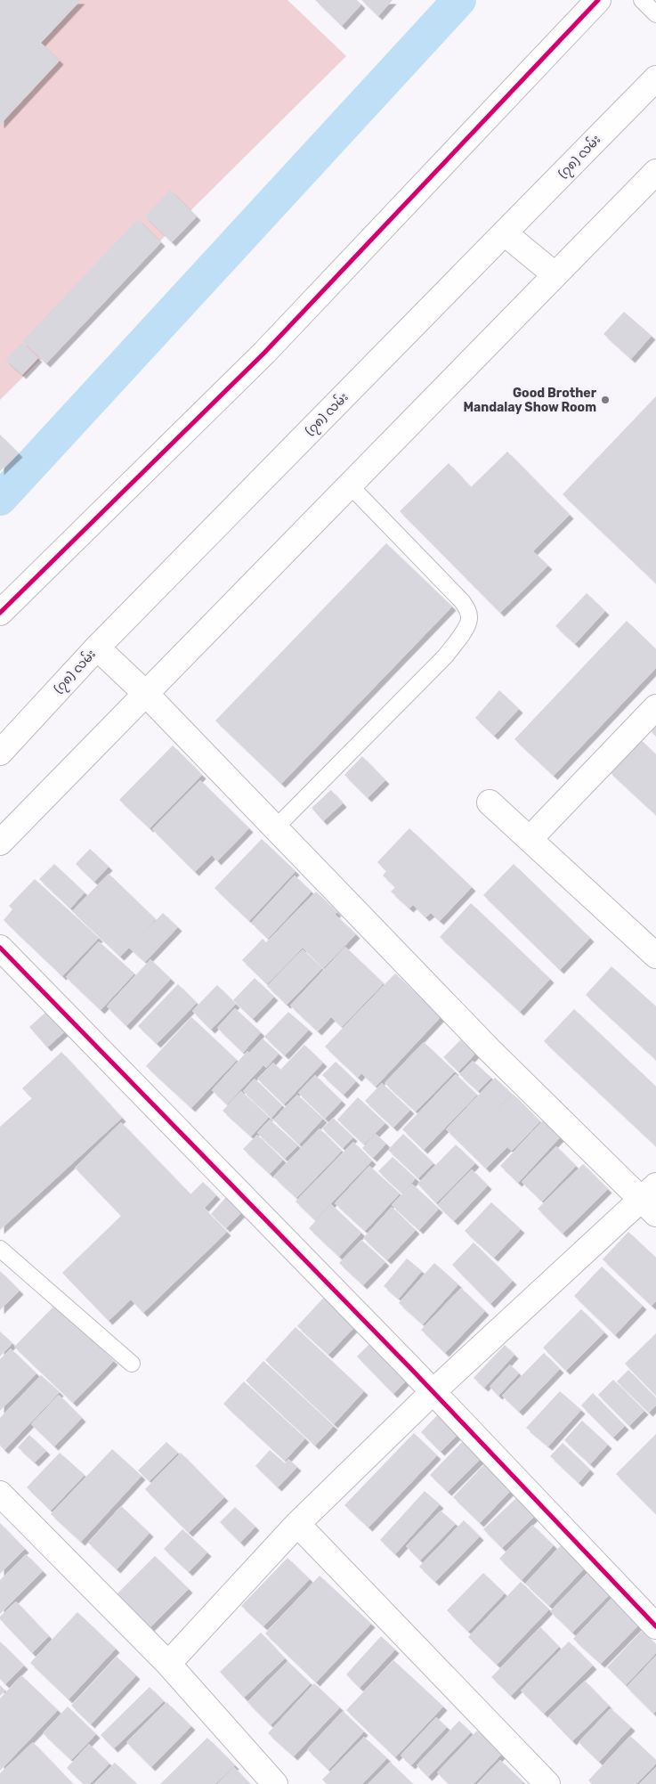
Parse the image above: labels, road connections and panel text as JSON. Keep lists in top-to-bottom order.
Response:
{
  "streets": {
    "main road": ["(၇၈) လမ်း"]
  },
  "places": ["Good Brother Mandalay Show Room"]
}
